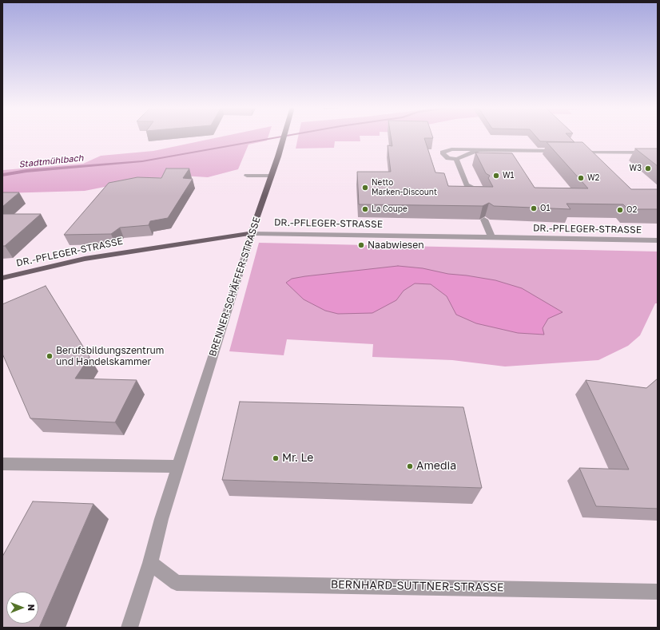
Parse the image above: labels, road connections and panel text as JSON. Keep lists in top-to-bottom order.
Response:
{
  "streets": {
    "main road": ["DR.-PFLEGER-STRASSE", "BRENNER-SCHÄFFER-STRASSE"],
    "street": ["BERNHARD-SUTTNER-STRASSE"]
  },
  "crossings": [
    ["DR.-PFLEGER-STRASSE", "BRENNER-SCHÄFFER-STRASSE"],
    ["BRENNER-SCHÄFFER-STRASSE", "BERNHARD-SUTTNER-STRASSE"]
  ],
  "water": ["Stadtmühlbach"],
  "places": [
    "W3",
    "W1",
    "W2",
    "Netto Marken-Discount",
    "O1",
    "La Coupe",
    "O2",
    "Naabwiesen",
    "Berufsbildungszentrum und Handelskammer",
    "Mr. Le",
    "Amedia"
  ],
  "north": "right"
}
